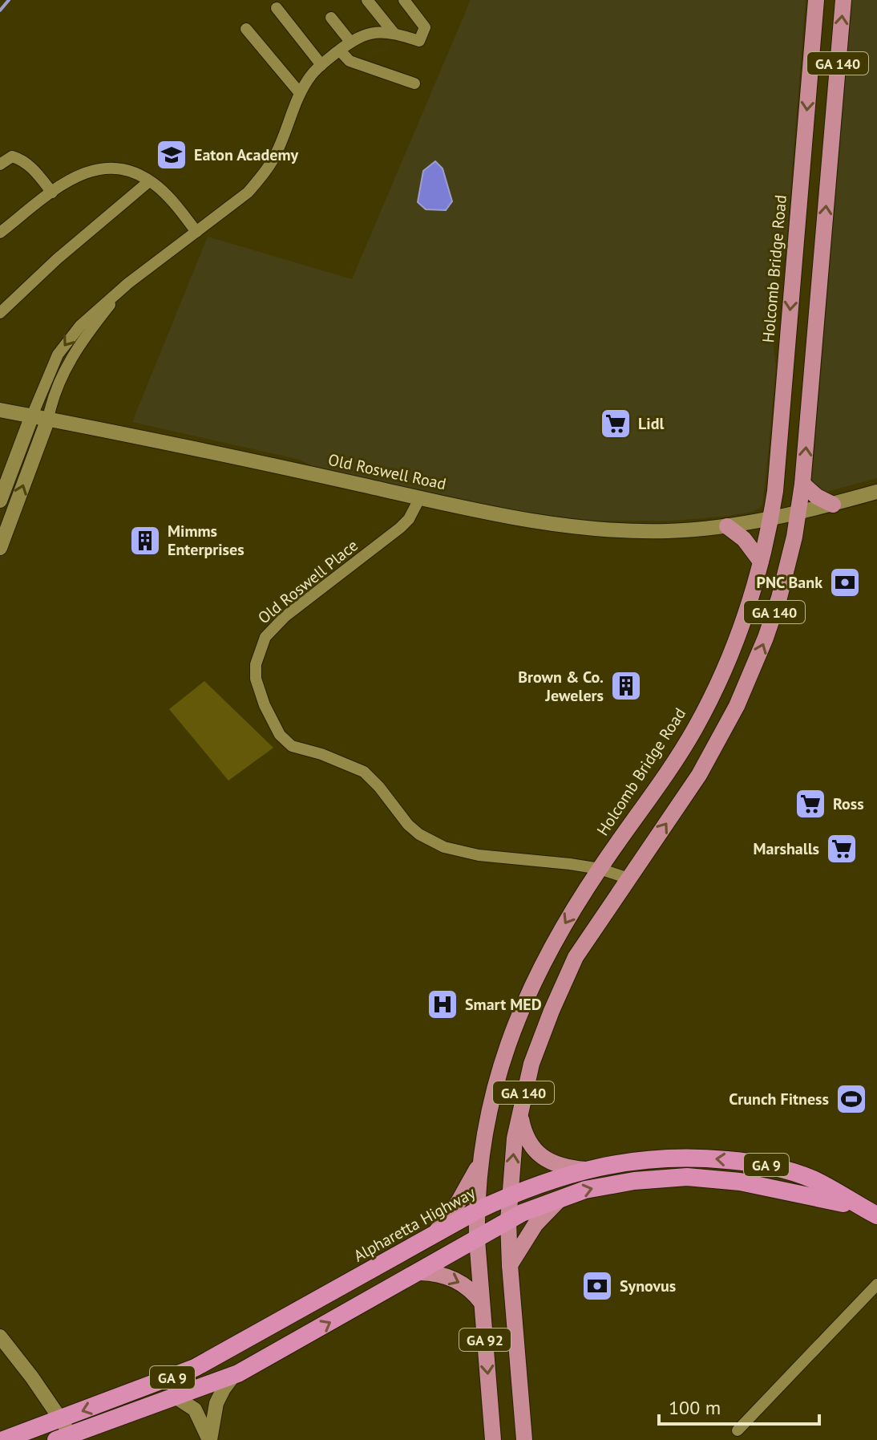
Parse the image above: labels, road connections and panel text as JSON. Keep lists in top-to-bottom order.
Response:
{
  "streets": {
    "highway": ["GA 9", "Alpharetta Highway"],
    "main road": ["GA 140", "Holcomb Bridge Road", "GA 92"],
    "street": ["Old Roswell Road", "Old Roswell Place"]
  },
  "crossings": [
    ["GA 140", "Holcomb Bridge Road"],
    ["GA 140", "Old Roswell Road"],
    ["GA 140", "Old Roswell Place"],
    ["GA 140", "Alpharetta Highway"],
    ["GA 140", "GA 92"],
    ["Holcomb Bridge Road", "Old Roswell Road"],
    ["Holcomb Bridge Road", "Old Roswell Place"],
    ["Holcomb Bridge Road", "Alpharetta Highway"],
    ["Holcomb Bridge Road", "GA 92"],
    ["Old Roswell Road", "Old Roswell Place"],
    ["Alpharetta Highway", "GA 92"]
  ],
  "places": {
    "school or university": ["Eaton Academy"],
    "supermarket": ["Lidl", "Ross", "Marshalls"],
    "building": ["Mimms Enterprises", "Brown & Co. Jewelers"],
    "bank": ["PNC Bank", "Synovus"],
    "hospital": ["Smart MED"],
    "sports": ["Crunch Fitness"]
  },
  "scale_bar": "100 m"
}
